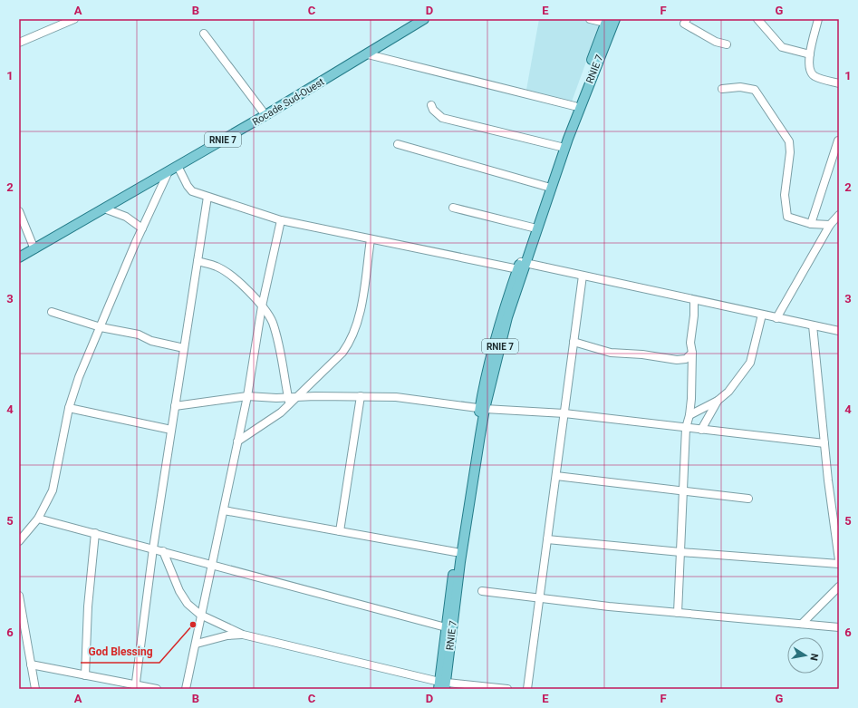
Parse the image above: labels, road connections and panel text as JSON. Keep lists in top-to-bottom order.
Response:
{
  "streets": {
    "main road": ["RNIE 7", "Rocade Sud-Ouest"]
  },
  "places": ["God Blessing"],
  "north": "right",
  "grid": {
    "columns": [
      "A",
      "B",
      "C",
      "D",
      "E",
      "F",
      "G"
    ],
    "rows": [
      "1",
      "2",
      "3",
      "4",
      "5",
      "6"
    ]
  }
}
